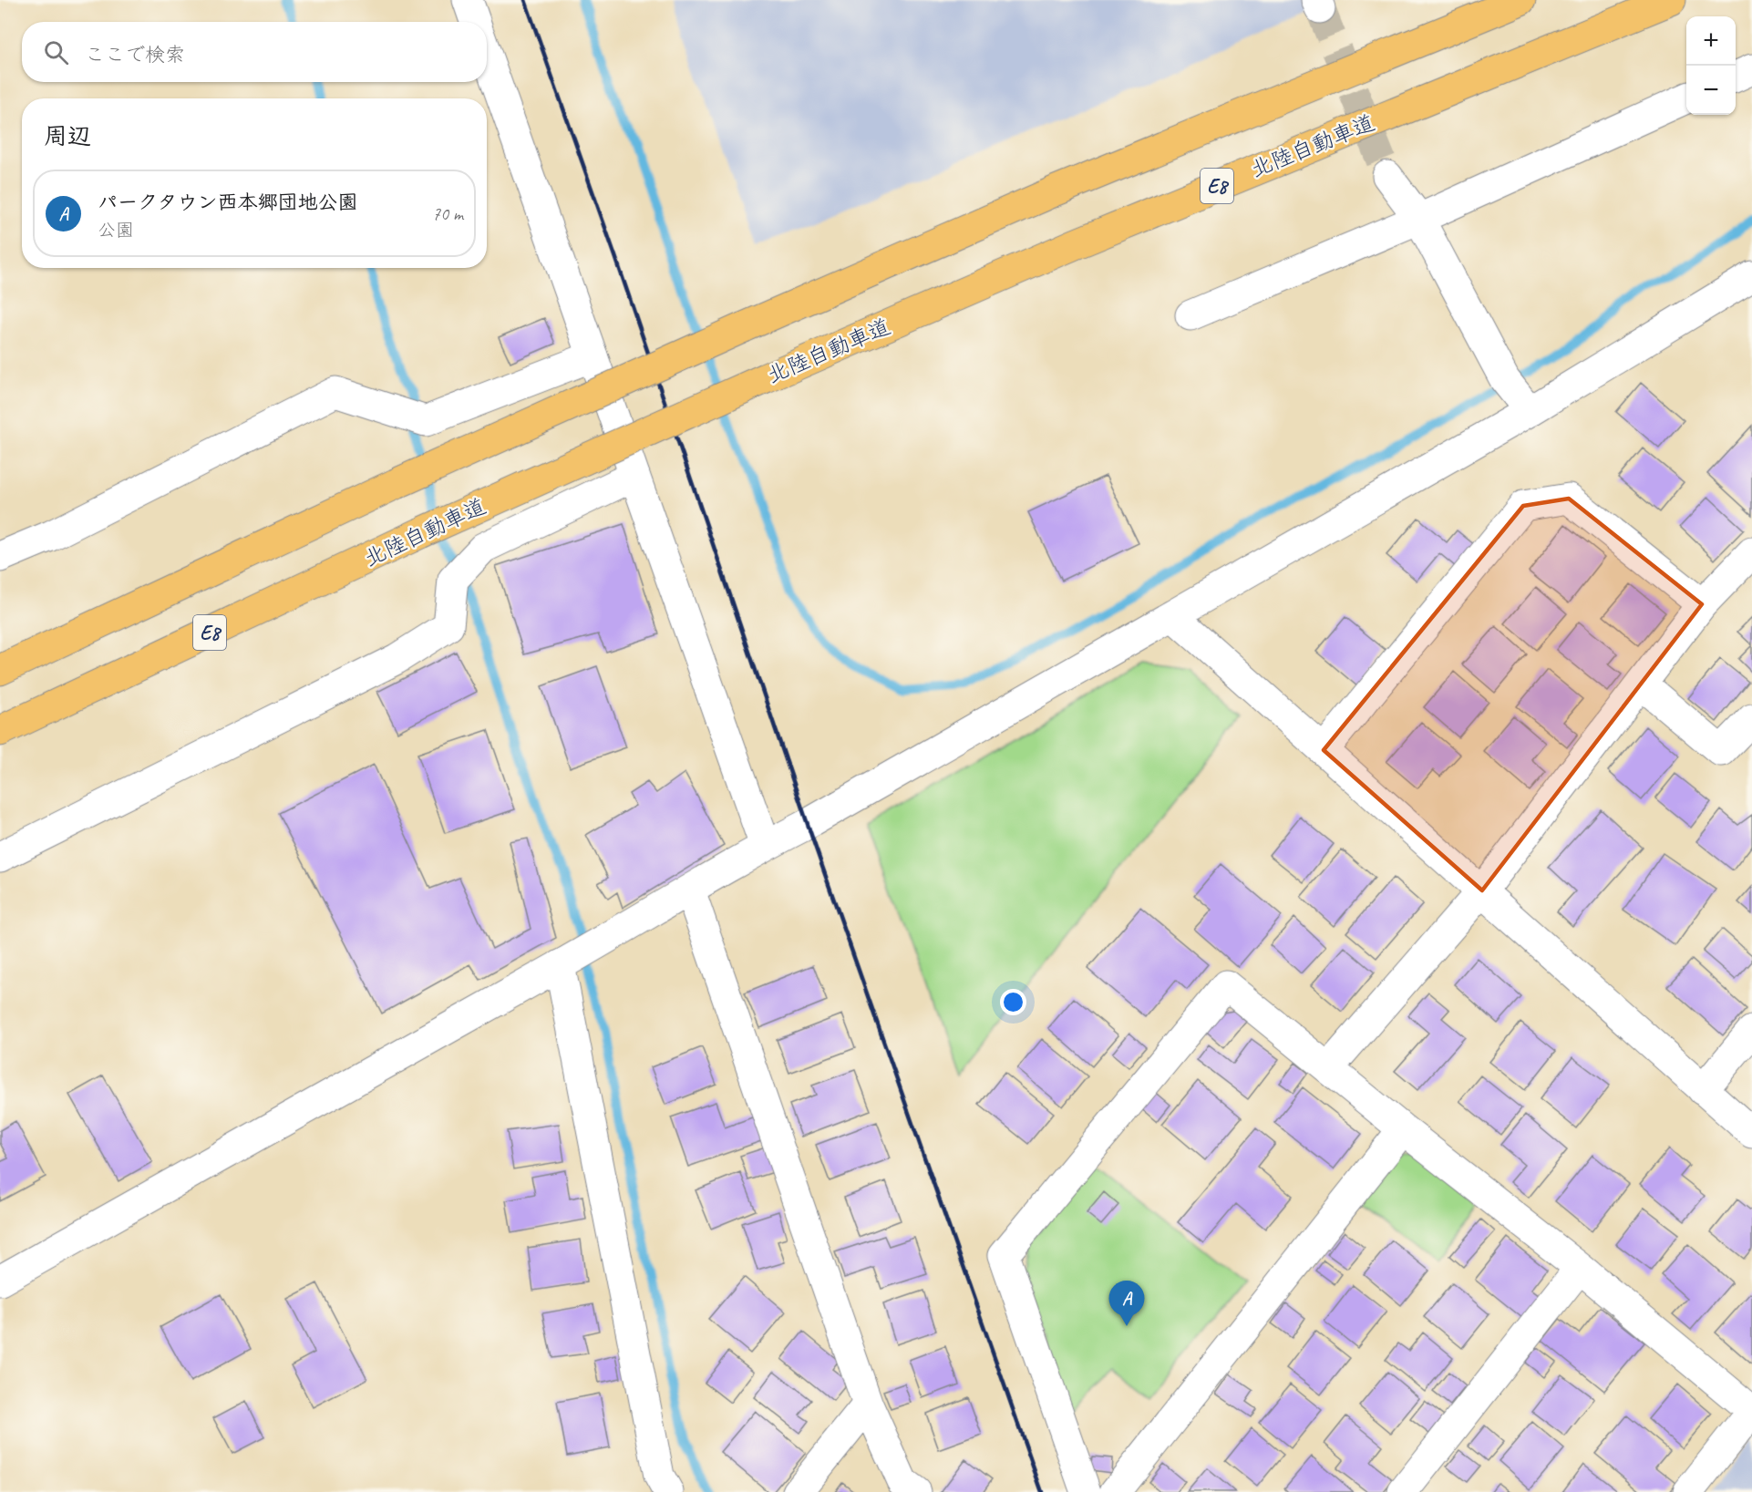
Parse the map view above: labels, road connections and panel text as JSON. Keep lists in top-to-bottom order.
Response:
{
  "streets": {
    "highway": ["北陸自動車道", "E8"]
  },
  "page": {
    "map_buttons": ["+", "−"],
    "search": "ここで検索",
    "heading": "周辺",
    "list": [
      {
        "mark": "A",
        "name": "パークタウン西本郷団地公園",
        "note": "公園",
        "value": "70 m"
      }
    ],
    "pins": "A"
  }
}
